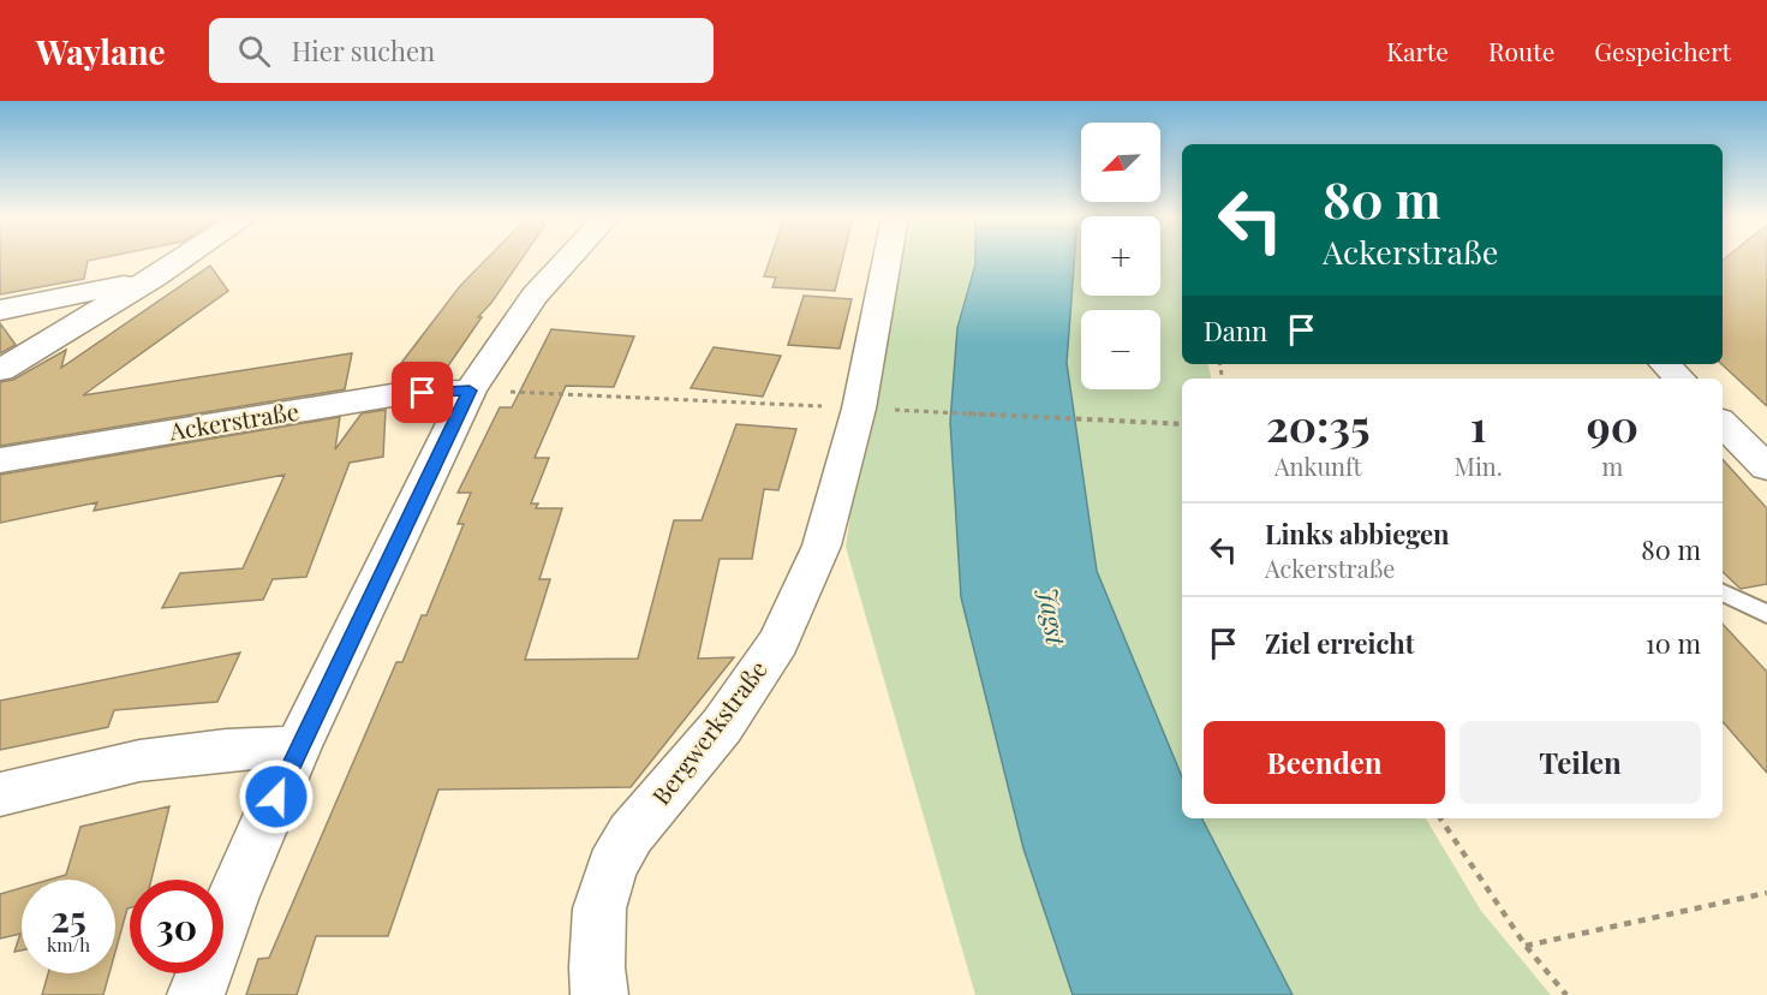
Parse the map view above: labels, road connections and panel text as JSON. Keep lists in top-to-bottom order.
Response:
{
  "streets": {
    "street": ["Ackerstraße", "Bergwerkstraße"]
  },
  "water": ["Jagst"],
  "north": "bottom left",
  "page": {
    "header": "Waylane",
    "search": "Hier suchen",
    "nav": ["Karte", "Route", "Gespeichert"],
    "map_buttons": ["+", "−"],
    "turn": ["80 m", "Ackerstraße"],
    "then": "Dann",
    "eta": [
      "20:35",
      "Ankunft",
      "1",
      "Min.",
      "90",
      "m"
    ],
    "list": [
      {
        "name": "Links abbiegen",
        "note": "Ackerstraße",
        "value": "80 m"
      },
      {
        "name": "Ziel erreicht",
        "value": "10 m"
      }
    ],
    "buttons": ["Beenden", "Teilen"],
    "speed": "25 km/h",
    "limit": "30"
  }
}
